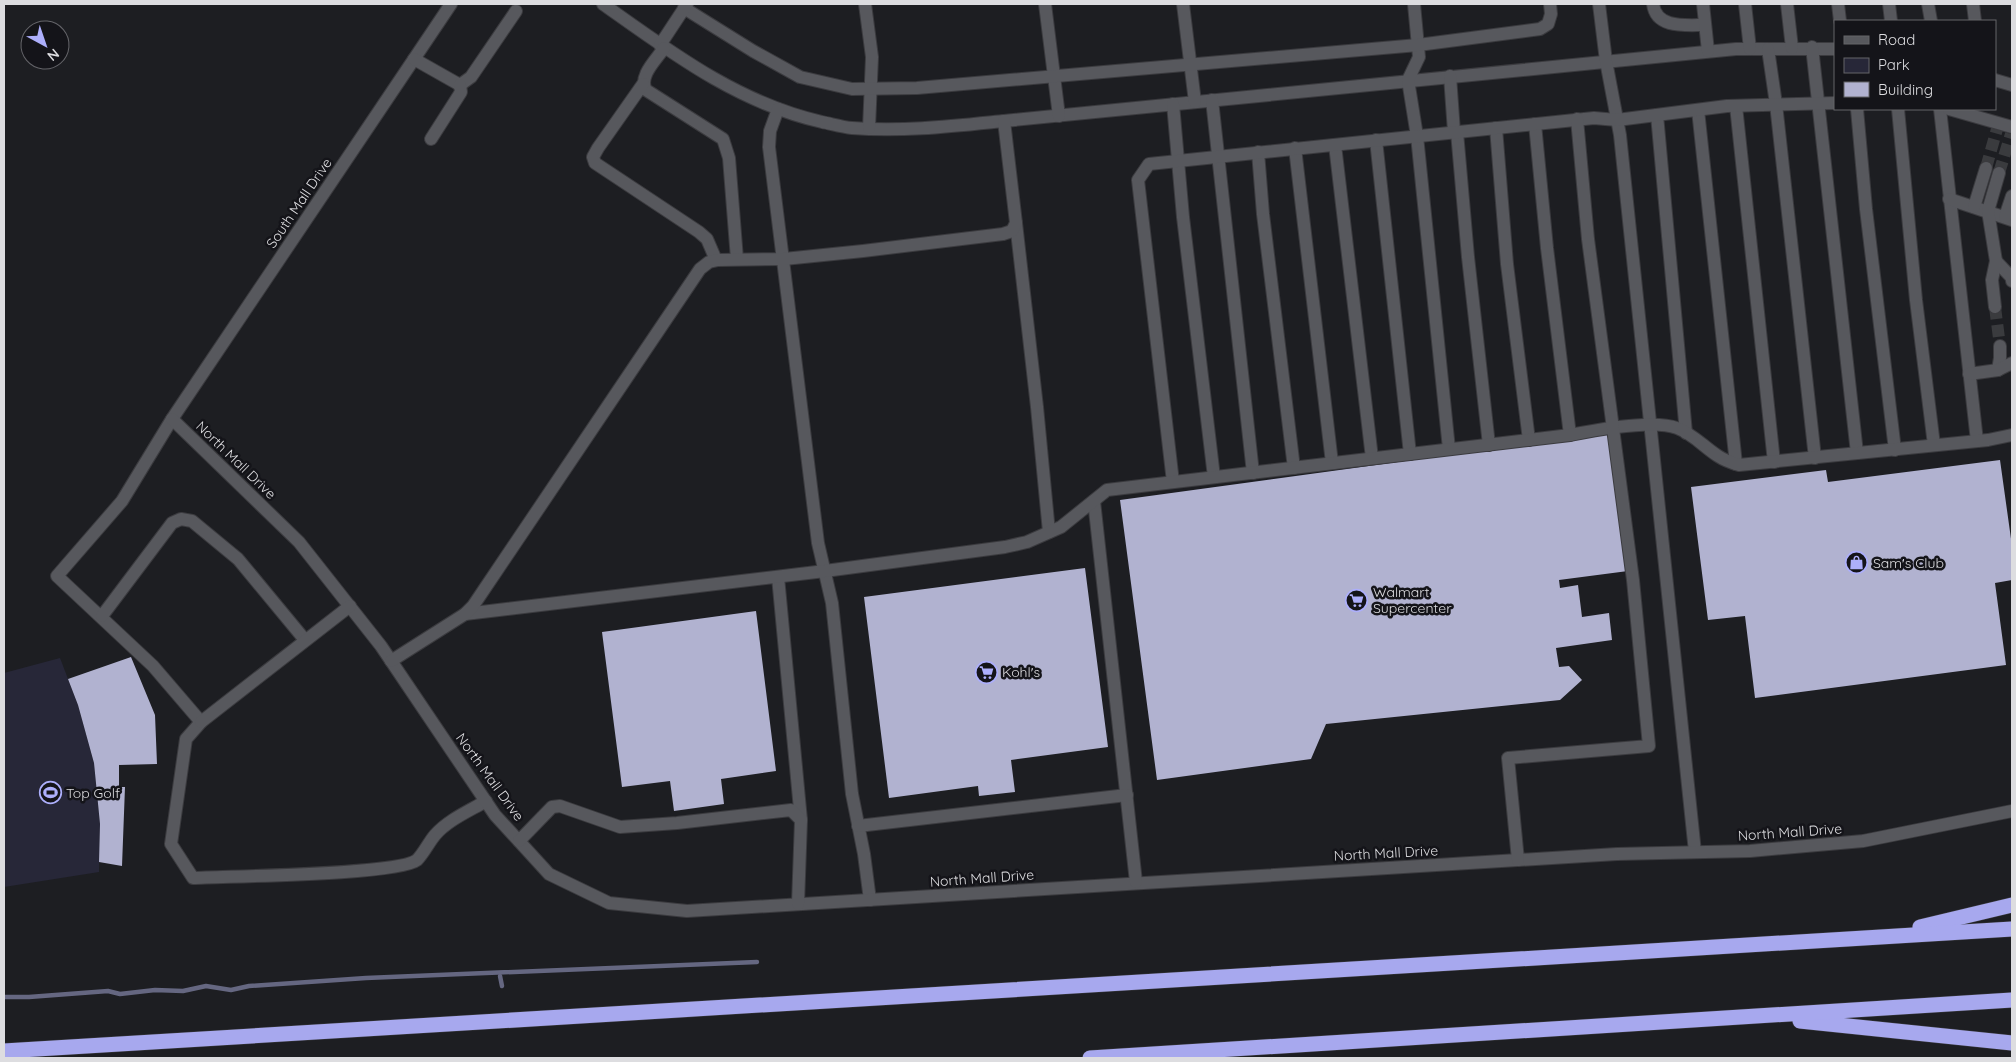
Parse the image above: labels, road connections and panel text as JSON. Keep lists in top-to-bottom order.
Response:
{
  "streets": {
    "street": ["South Mall Drive", "North Mall Drive"]
  },
  "crossings": [
    ["South Mall Drive", "North Mall Drive"]
  ],
  "places": {
    "shop": ["Sam's Club"],
    "supermarket": ["Walmart Supercenter", "Kohl's"],
    "sports": ["Top Golf"]
  },
  "legend": ["Road", "Park", "Building"],
  "north": "bottom right"
}
